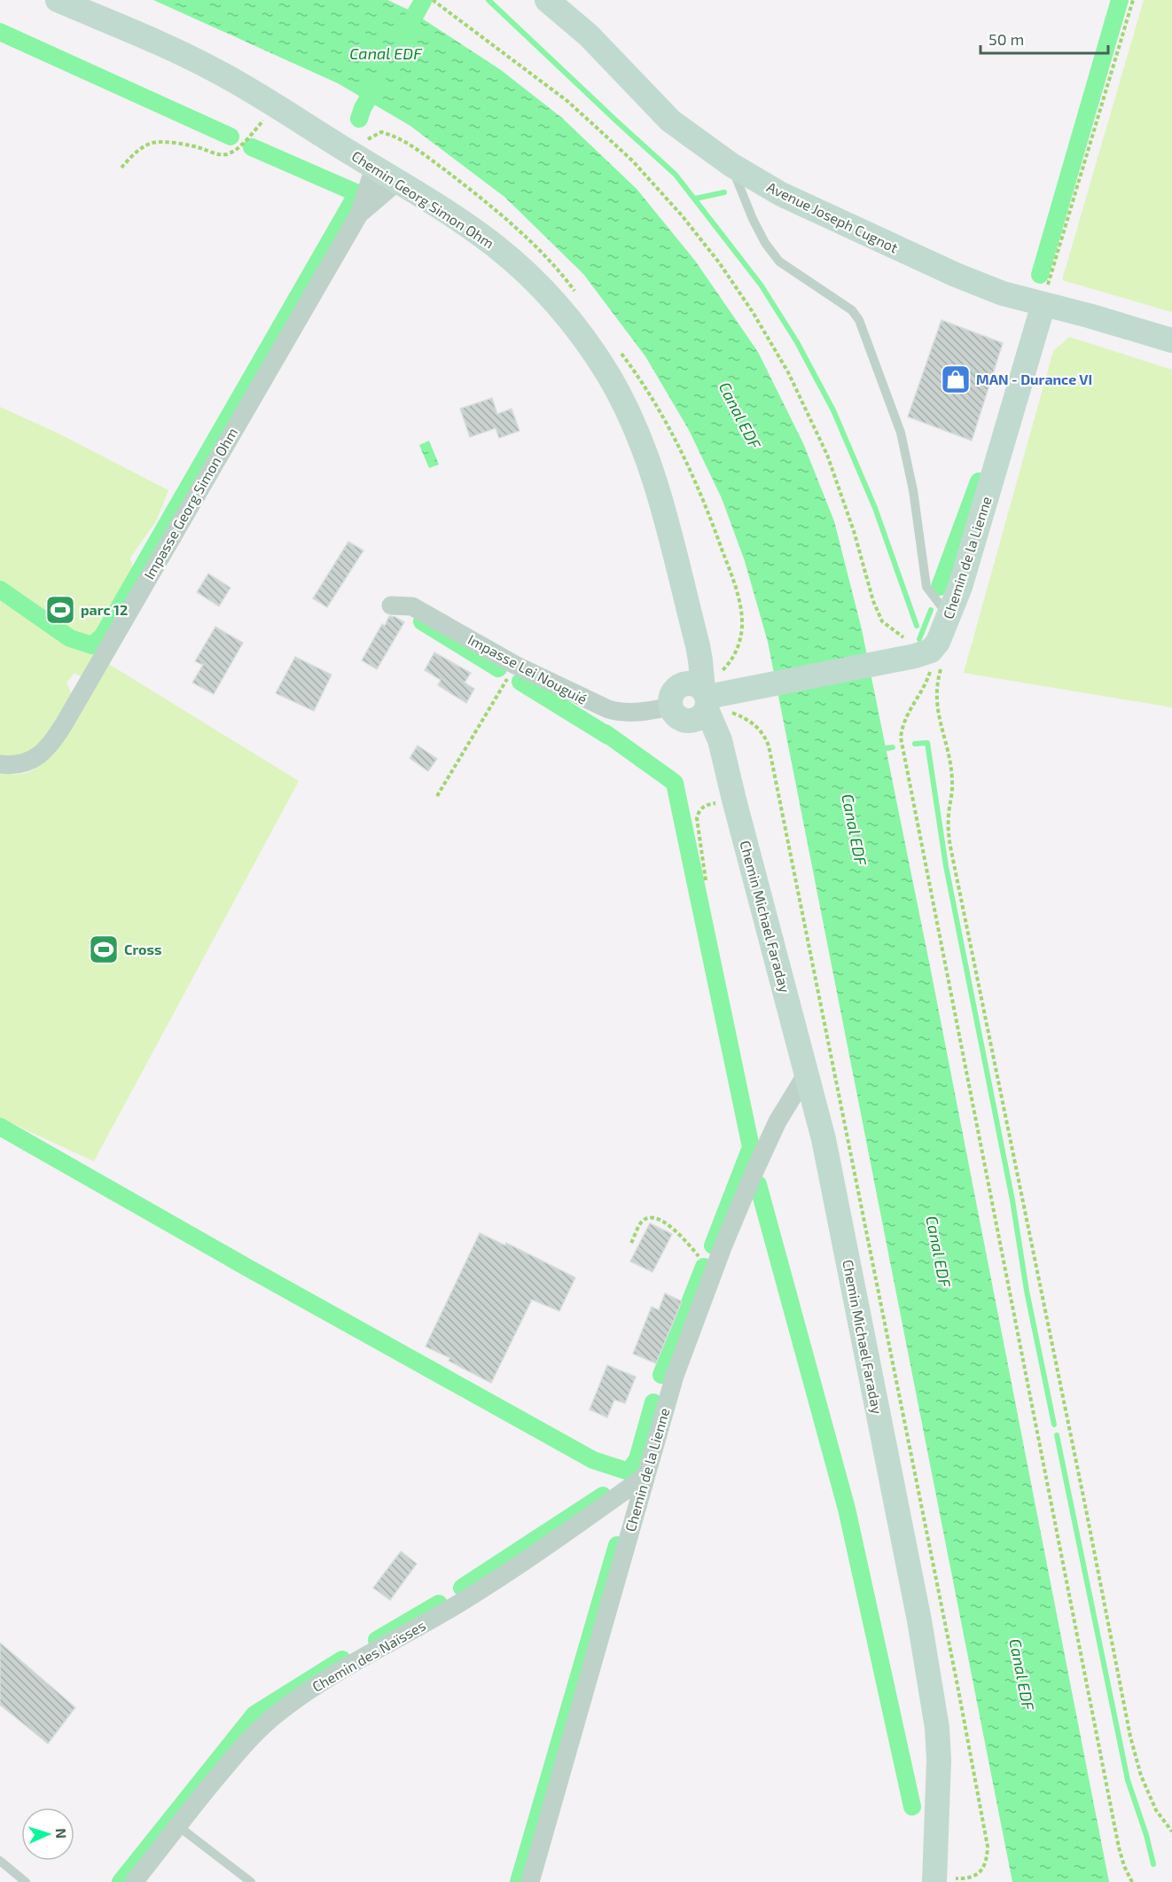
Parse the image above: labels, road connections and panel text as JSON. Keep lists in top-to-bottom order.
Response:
{
  "streets": {
    "main road": [
      "Chemin Georg Simon Ohm",
      "Avenue Joseph Cugnot",
      "Chemin de la Lienne",
      "Chemin Michael Faraday"
    ],
    "street": ["Impasse Georg Simon Ohm", "Impasse Lei Nouguié", "Chemin des Naïsses"]
  },
  "crossings": [
    ["Chemin Georg Simon Ohm", "Impasse Georg Simon Ohm"],
    ["Chemin Georg Simon Ohm", "Impasse Lei Nouguié"],
    ["Chemin Georg Simon Ohm", "Chemin Michael Faraday"],
    ["Avenue Joseph Cugnot", "Chemin de la Lienne"],
    ["Chemin de la Lienne", "Chemin Michael Faraday"],
    ["Chemin de la Lienne", "Chemin des Naïsses"],
    ["Impasse Lei Nouguié", "Chemin Michael Faraday"]
  ],
  "water": ["Canal EDF"],
  "places": {
    "shop": ["MAN - Durance VI"],
    "sports": ["parc 12", "Cross"]
  },
  "scale_bar": "50 m",
  "north": "right"
}
